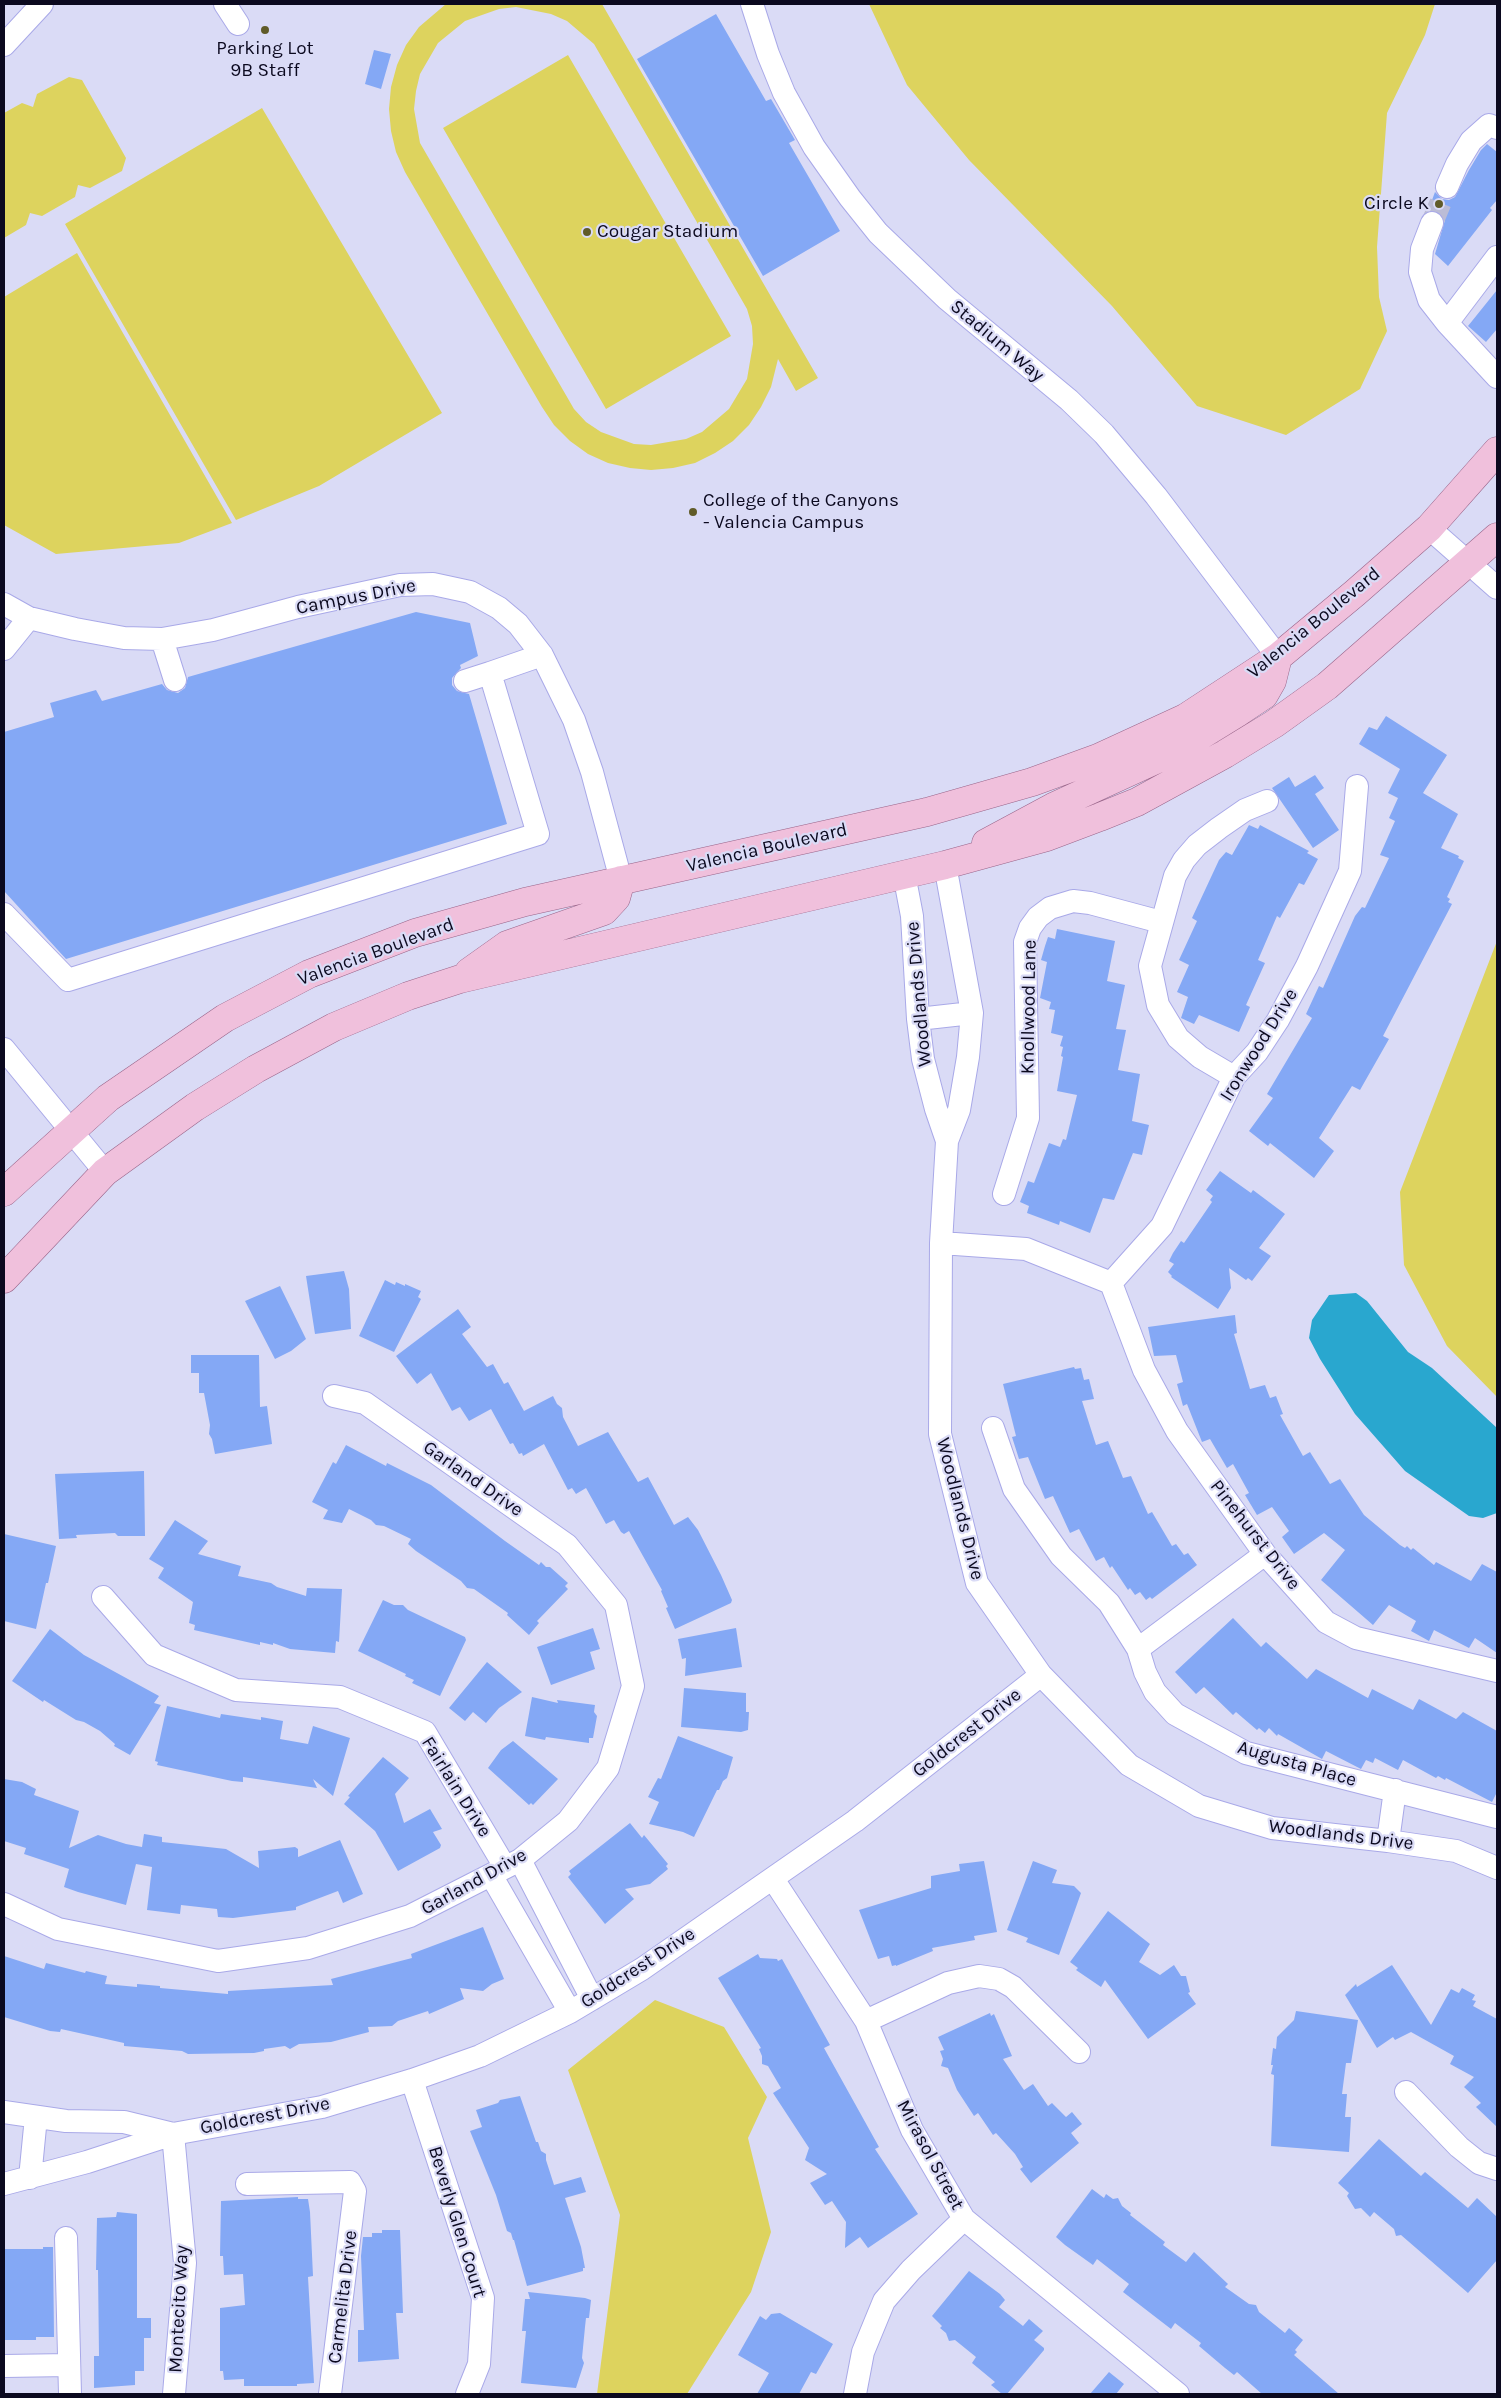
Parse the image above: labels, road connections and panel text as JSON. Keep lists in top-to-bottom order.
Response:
{
  "streets": {
    "main road": ["Valencia Boulevard"],
    "street": [
      "Stadium Way",
      "Campus Drive",
      "Woodlands Drive",
      "Knollwood Lane",
      "Ironwood Drive",
      "Garland Drive",
      "Pinehurst Drive",
      "Goldcrest Drive",
      "Augusta Place",
      "Fairlain Drive",
      "Mirasol Street",
      "Beverly Glen Court",
      "Carmelita Drive",
      "Montecito Way"
    ]
  },
  "crossings": [
    ["Stadium Way", "Valencia Boulevard"],
    ["Campus Drive", "Valencia Boulevard"],
    ["Woodlands Drive", "Goldcrest Drive"],
    ["Ironwood Drive", "Pinehurst Drive"],
    ["Garland Drive", "Fairlain Drive"],
    ["Goldcrest Drive", "Fairlain Drive"],
    ["Goldcrest Drive", "Mirasol Street"],
    ["Goldcrest Drive", "Beverly Glen Court"],
    ["Goldcrest Drive", "Montecito Way"]
  ],
  "places": [
    "Parking Lot 9B Staff",
    "Circle K",
    "Cougar Stadium",
    "College of the Canyons - Valencia Campus"
  ]
}
